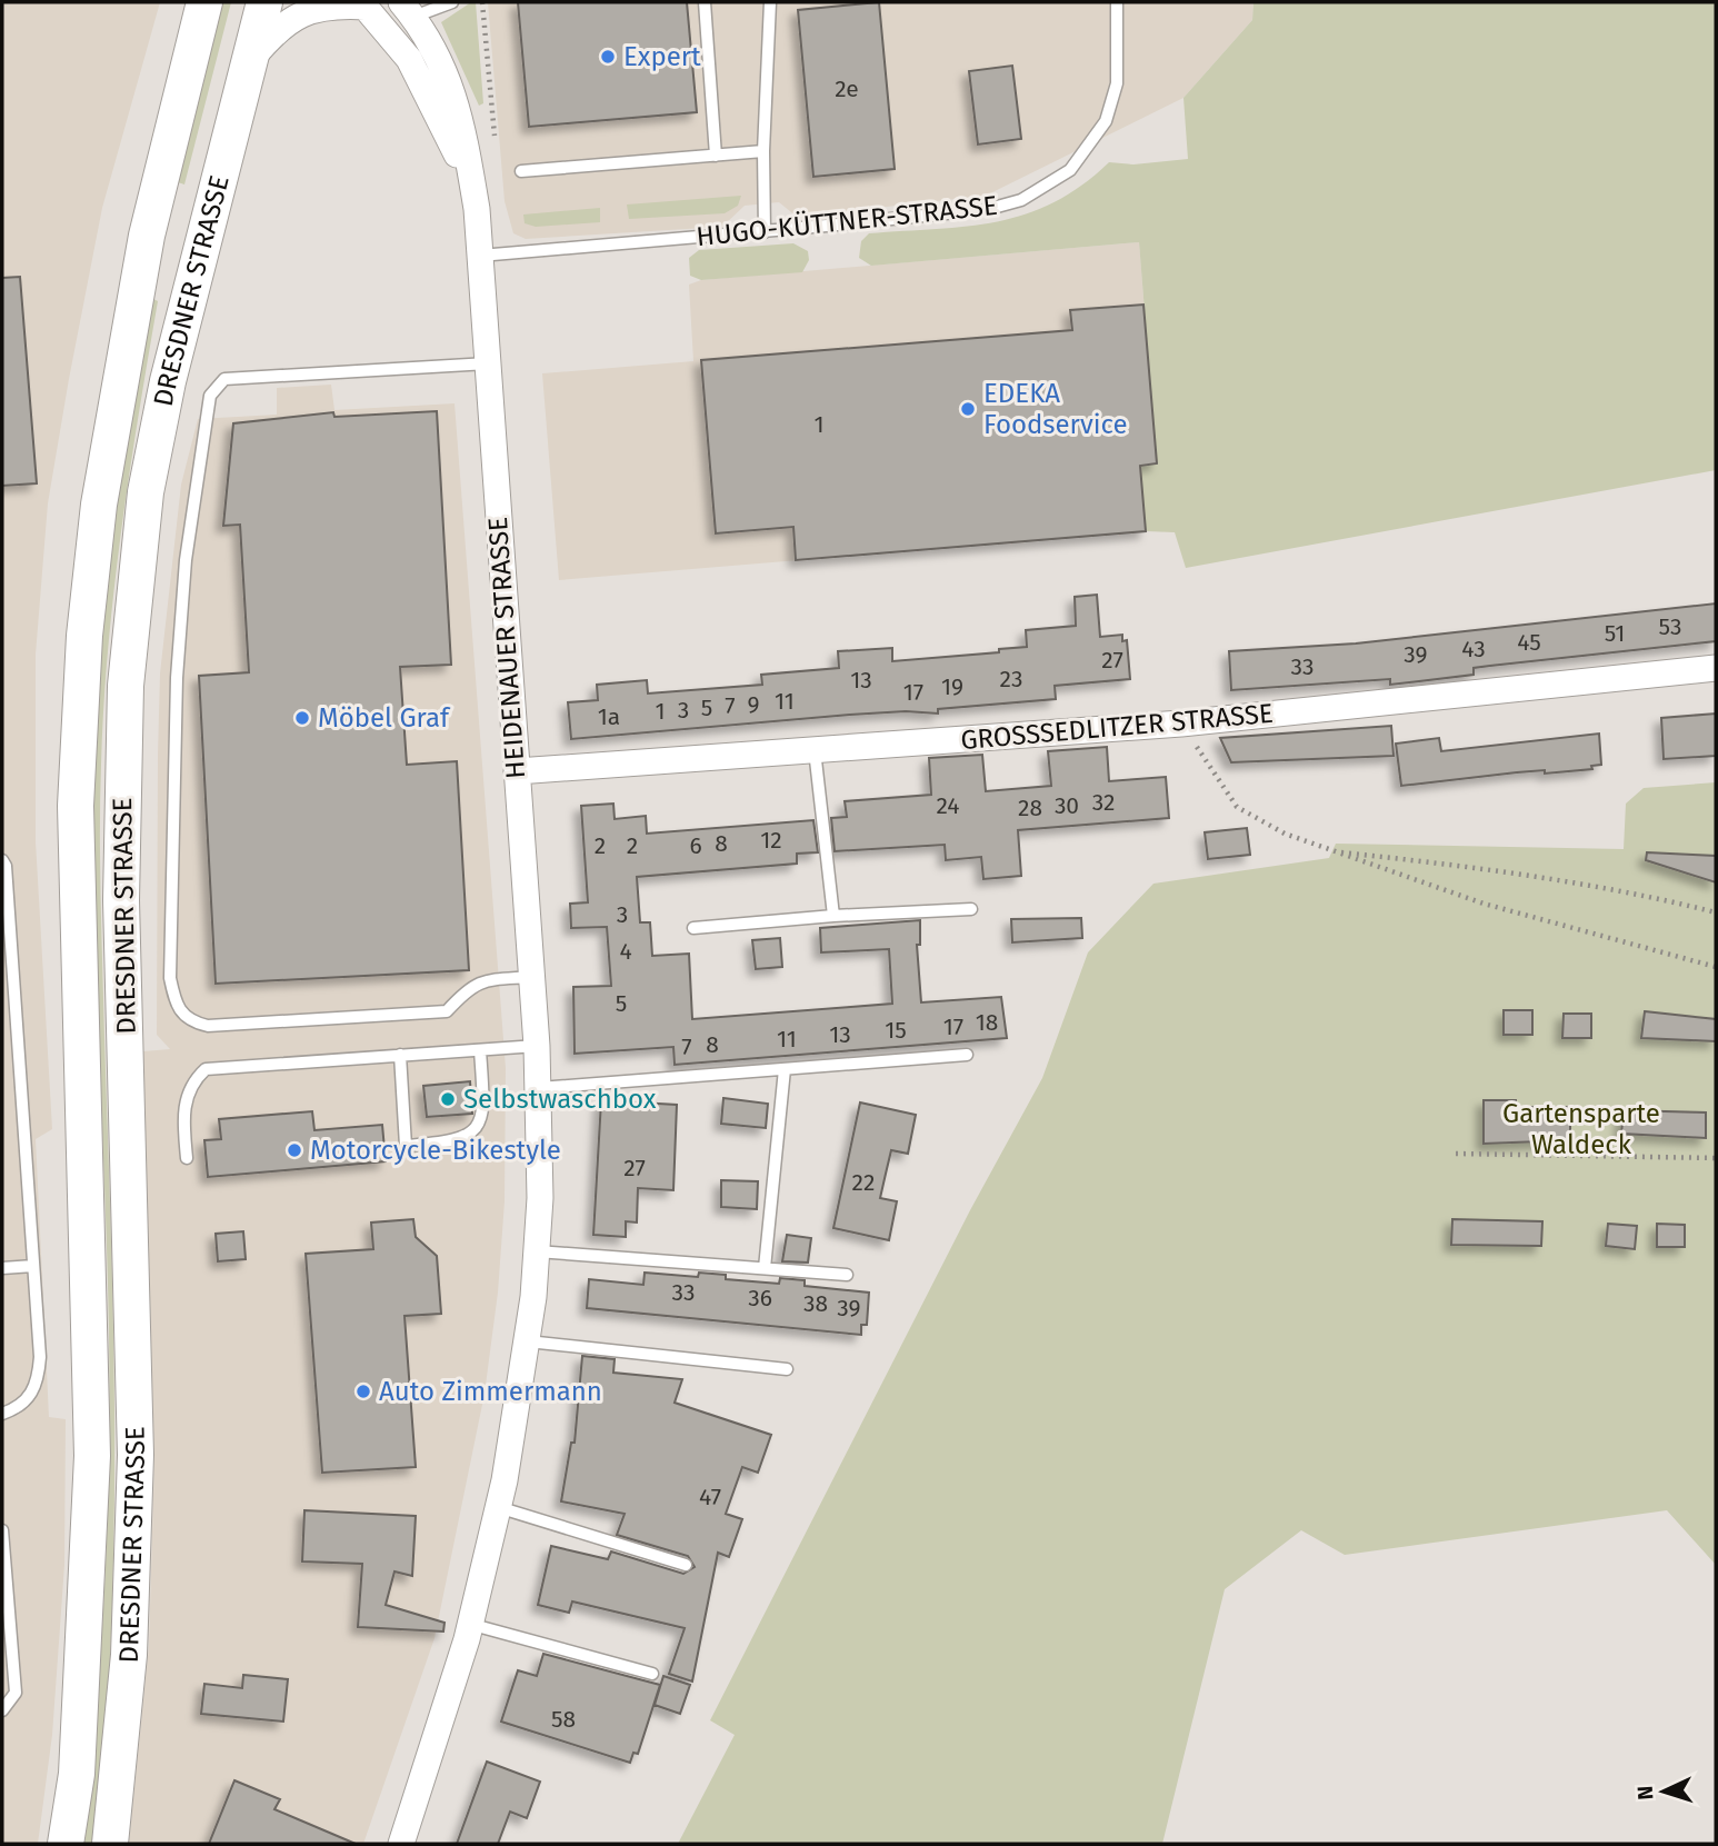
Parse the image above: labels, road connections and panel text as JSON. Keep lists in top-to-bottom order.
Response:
{
  "streets": {
    "main road": ["DRESDNER STRASSE"],
    "street": ["HEIDENAUER STRASSE", "GROSSSEDLITZER STRASSE"],
    "lane": ["HUGO-KÜTTNER-STRASSE"]
  },
  "crossings": [
    ["HUGO-KÜTTNER-STRASSE", "HEIDENAUER STRASSE"],
    ["DRESDNER STRASSE", "HEIDENAUER STRASSE"],
    ["HEIDENAUER STRASSE", "GROSSSEDLITZER STRASSE"]
  ],
  "parks": ["Gartensparte Waldeck"],
  "places": [
    "Expert",
    "EDEKA Foodservice",
    "Möbel Graf",
    "Selbstwaschbox",
    "Motorcycle-Bikestyle",
    "Auto Zimmermann"
  ],
  "house_numbers": [
    "2e",
    "1",
    "53",
    "51",
    "45",
    "43",
    "39",
    "27",
    "33",
    "23",
    "13",
    "19",
    "17",
    "11",
    "9",
    "7",
    "5",
    "3",
    "1",
    "1a",
    "32",
    "24",
    "30",
    "28",
    "12",
    "8",
    "2",
    "2",
    "6",
    "3",
    "4",
    "5",
    "18",
    "17",
    "15",
    "13",
    "11",
    "8",
    "7",
    "27",
    "22",
    "33",
    "36",
    "38",
    "39",
    "47",
    "58"
  ],
  "north": "left"
}
